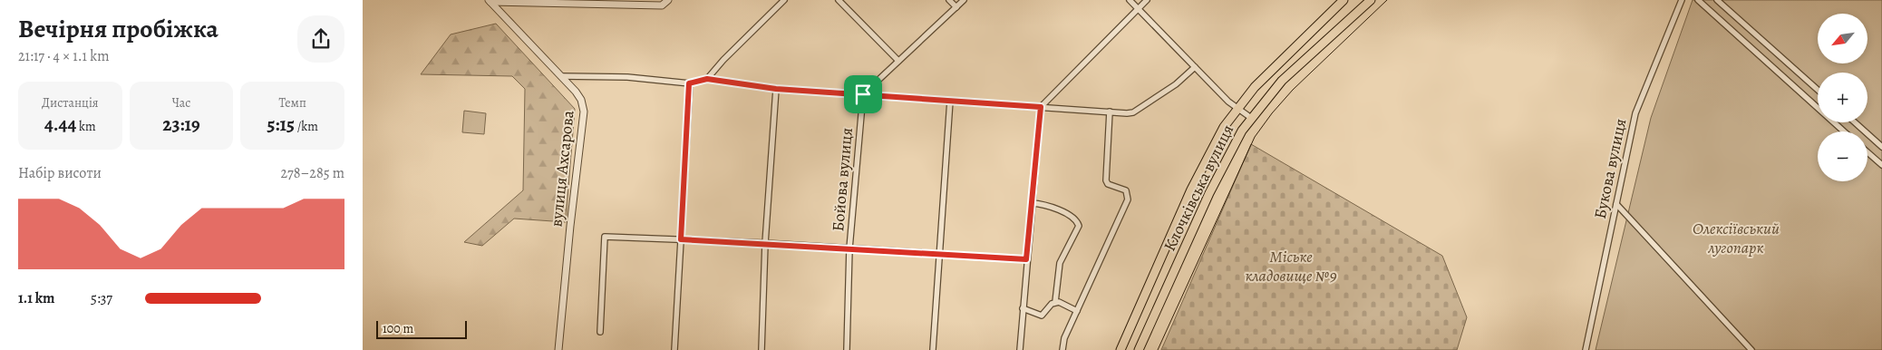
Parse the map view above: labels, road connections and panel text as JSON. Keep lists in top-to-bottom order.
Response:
{
  "streets": {
    "main road": ["Клочківська вулиця"],
    "street": ["вулиця Ахсарова", "Букова вулиця", "Бойова вулиця"]
  },
  "parks": ["Олексіївський лугопарк", "Міське кладовище №9"],
  "scale_bar": "100 m",
  "north": "bottom left",
  "page": {
    "heading": ["Вечірня пробіжка", "21:17 · 4 × 1.1 km"],
    "map_buttons": ["+", "−"],
    "stats": [
      ["Дистанція", "4.44 km"],
      ["Час", "23:19"],
      ["Темп", "5:15 /km"]
    ],
    "chart": ["Набір висоти", "278–285 m"],
    "list": [
      {
        "name": "1.1 km",
        "note": "5:37"
      }
    ],
    "scale": "100 m"
  }
}
